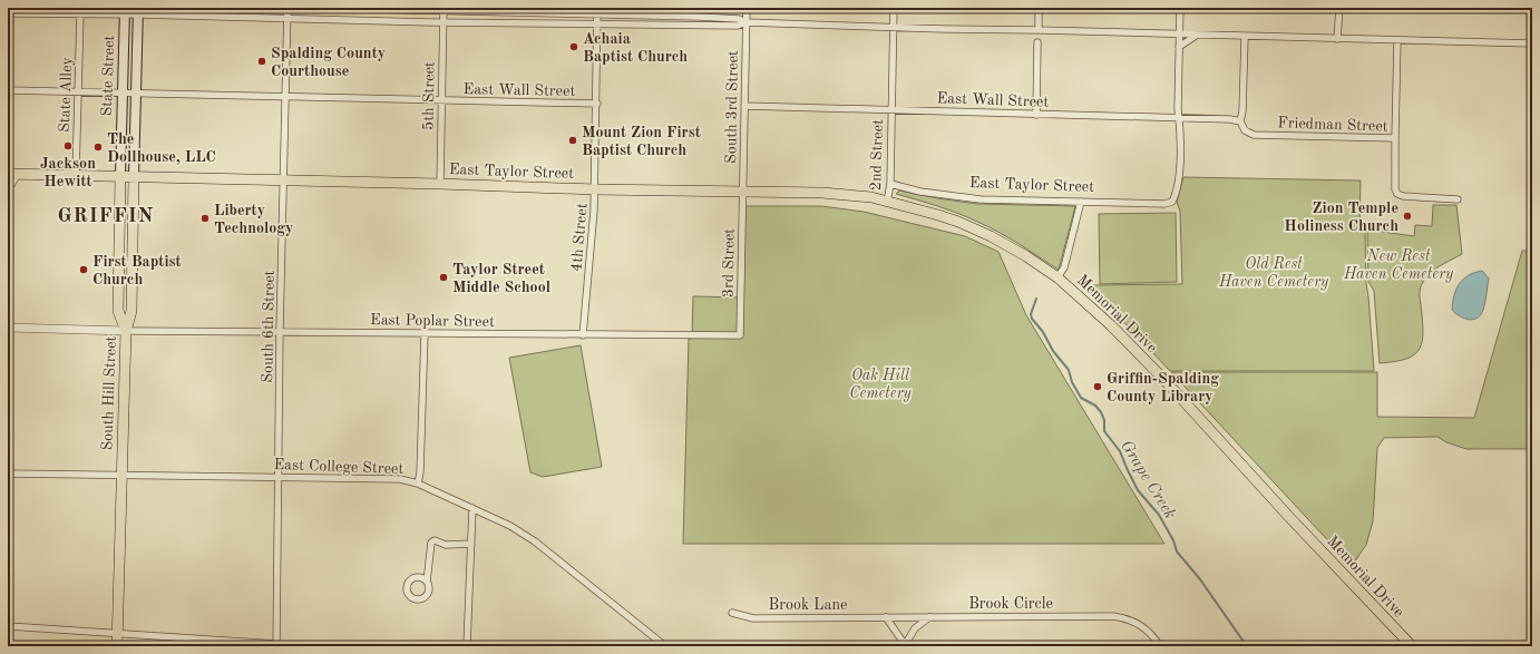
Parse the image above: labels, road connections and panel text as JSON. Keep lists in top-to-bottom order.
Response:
{
  "streets": {
    "main road": [
      "State Street",
      "East Taylor Street",
      "Memorial Drive",
      "South Hill Street"
    ],
    "street": [
      "East Wall Street",
      "State Alley",
      "5th Street",
      "South 3rd Street",
      "Friedman Street",
      "2nd Street",
      "4th Street",
      "3rd Street",
      "East Poplar Street",
      "South 6th Street",
      "East College Street",
      "Brook Circle",
      "Brook Lane"
    ]
  },
  "crossings": [
    ["State Street", "East Wall Street"],
    ["State Street", "East Taylor Street"],
    ["State Street", "East Poplar Street"],
    ["State Street", "South Hill Street"],
    ["East Wall Street", "State Alley"],
    ["East Wall Street", "5th Street"],
    ["East Wall Street", "South 3rd Street"],
    ["East Wall Street", "Friedman Street"],
    ["East Wall Street", "2nd Street"],
    ["East Wall Street", "East Taylor Street"],
    ["East Wall Street", "4th Street"],
    ["East Wall Street", "South 6th Street"],
    ["East Wall Street", "South Hill Street"],
    ["State Alley", "East Taylor Street"],
    ["5th Street", "East Taylor Street"],
    ["South 3rd Street", "East Taylor Street"],
    ["South 3rd Street", "3rd Street"],
    ["2nd Street", "East Taylor Street"],
    ["2nd Street", "Memorial Drive"],
    ["East Taylor Street", "4th Street"],
    ["East Taylor Street", "3rd Street"],
    ["East Taylor Street", "Memorial Drive"],
    ["East Taylor Street", "South 6th Street"],
    ["East Taylor Street", "South Hill Street"],
    ["4th Street", "East Poplar Street"],
    ["3rd Street", "East Poplar Street"],
    ["East Poplar Street", "South 6th Street"],
    ["East Poplar Street", "South Hill Street"],
    ["South 6th Street", "East College Street"],
    ["South Hill Street", "East College Street"],
    ["Brook Circle", "Brook Lane"]
  ],
  "districts": ["GRIFFIN"],
  "water": ["Grape Creek"],
  "parks": ["New Rest Haven Cemetery", "Old Rest Haven Cemetery", "Oak Hill Cemetery"],
  "places": [
    "Achaia Baptist Church",
    "Spalding County Courthouse",
    "Mount Zion First Baptist Church",
    "Jackson Hewitt",
    "The Dollhouse, LLC",
    "Zion Temple Holiness Church",
    "Liberty Technology",
    "First Baptist Church",
    "Taylor Street Middle School",
    "Griffin-Spalding County Library"
  ]
}
